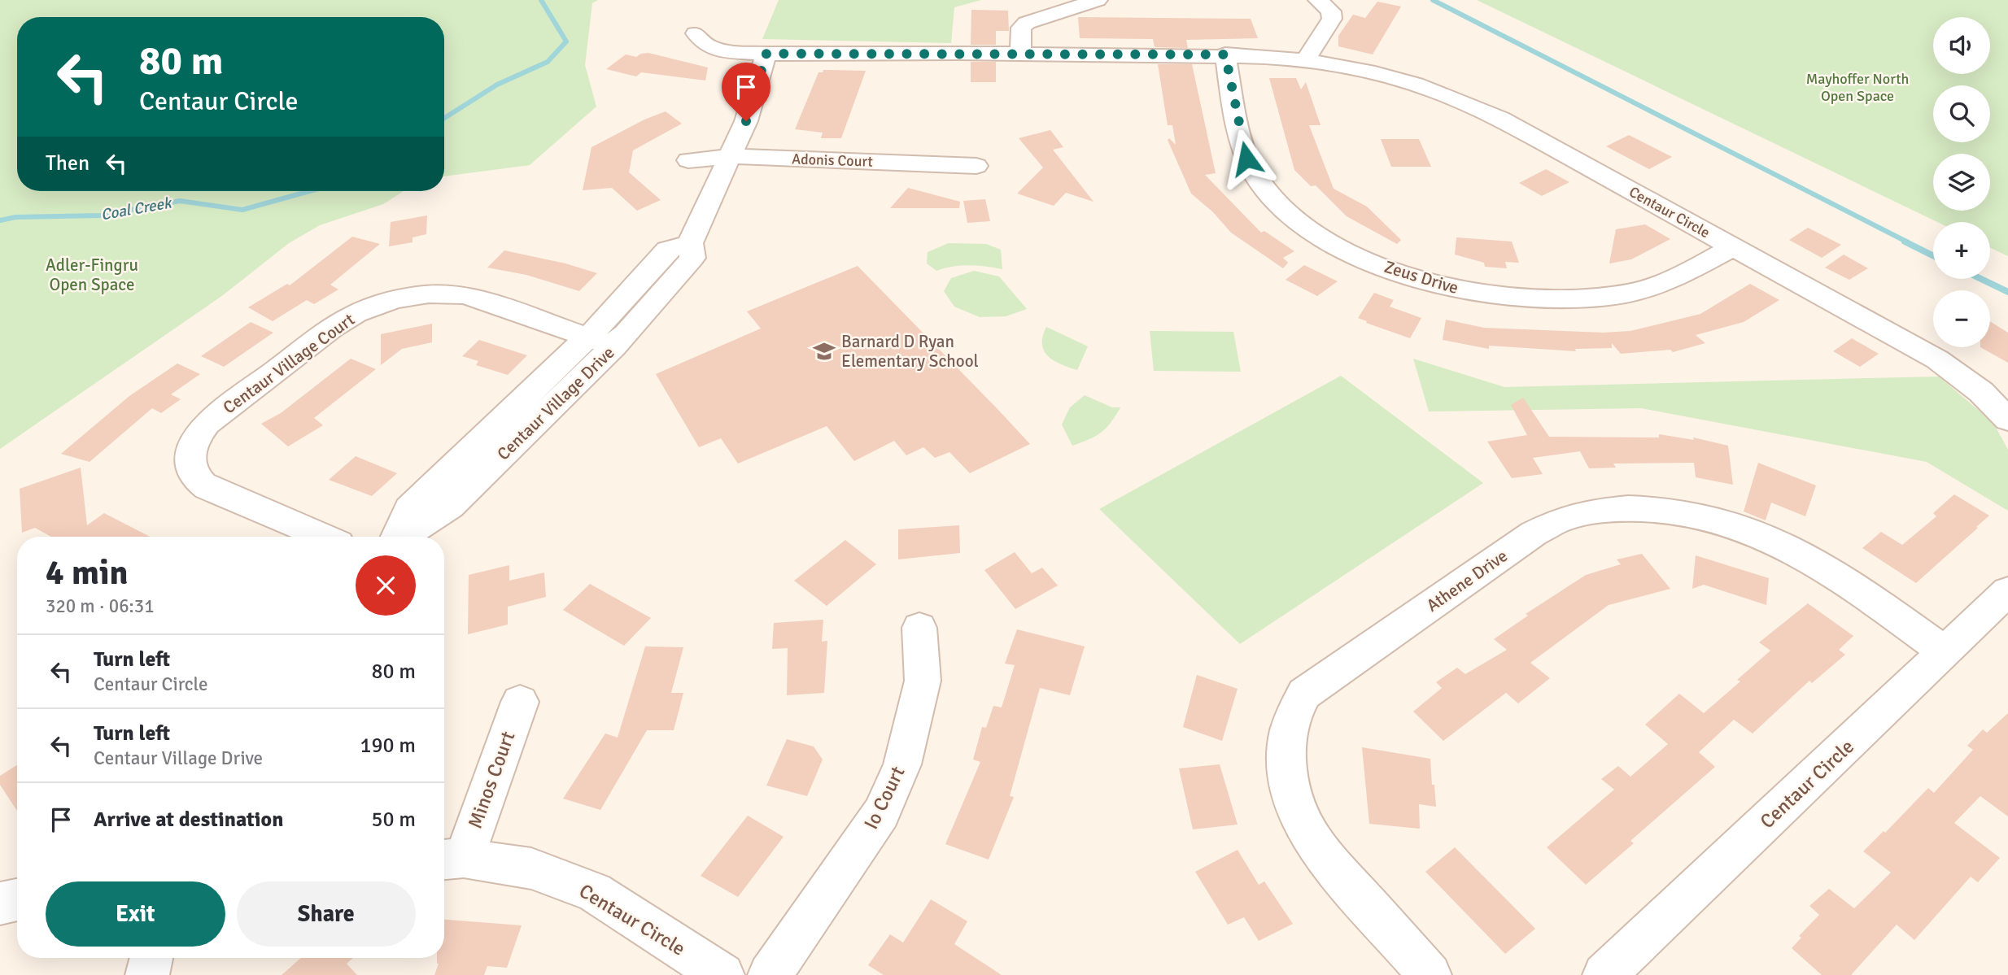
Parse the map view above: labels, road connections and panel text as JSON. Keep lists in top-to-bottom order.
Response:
{
  "streets": {
    "street": [
      "Adonis Court",
      "Centaur Circle",
      "Zeus Drive",
      "Centaur Village Court",
      "Centaur Village Drive",
      "Athene Drive",
      "Minos Court",
      "Io Court"
    ]
  },
  "crossings": [
    ["Adonis Court", "Centaur Village Drive"],
    ["Centaur Circle", "Zeus Drive"],
    ["Centaur Circle", "Centaur Village Drive"],
    ["Centaur Circle", "Athene Drive"],
    ["Centaur Circle", "Minos Court"],
    ["Centaur Village Court", "Centaur Village Drive"]
  ],
  "water": ["Coal Creek"],
  "parks": ["Mayhoffer North Open Space", "Adler-Fingru Open Space"],
  "places": {
    "school or university": ["Barnard D Ryan Elementary School"]
  },
  "page": {
    "map_buttons": ["+", "−"],
    "turn": ["80 m", "Centaur Circle"],
    "then": "Then",
    "heading": ["4 min", "320 m · 06:31"],
    "list": [
      {
        "name": "Turn left",
        "note": "Centaur Circle",
        "value": "80 m"
      },
      {
        "name": "Turn left",
        "note": "Centaur Village Drive",
        "value": "190 m"
      },
      {
        "name": "Arrive at destination",
        "value": "50 m"
      }
    ],
    "buttons": ["Exit", "Share"]
  }
}
